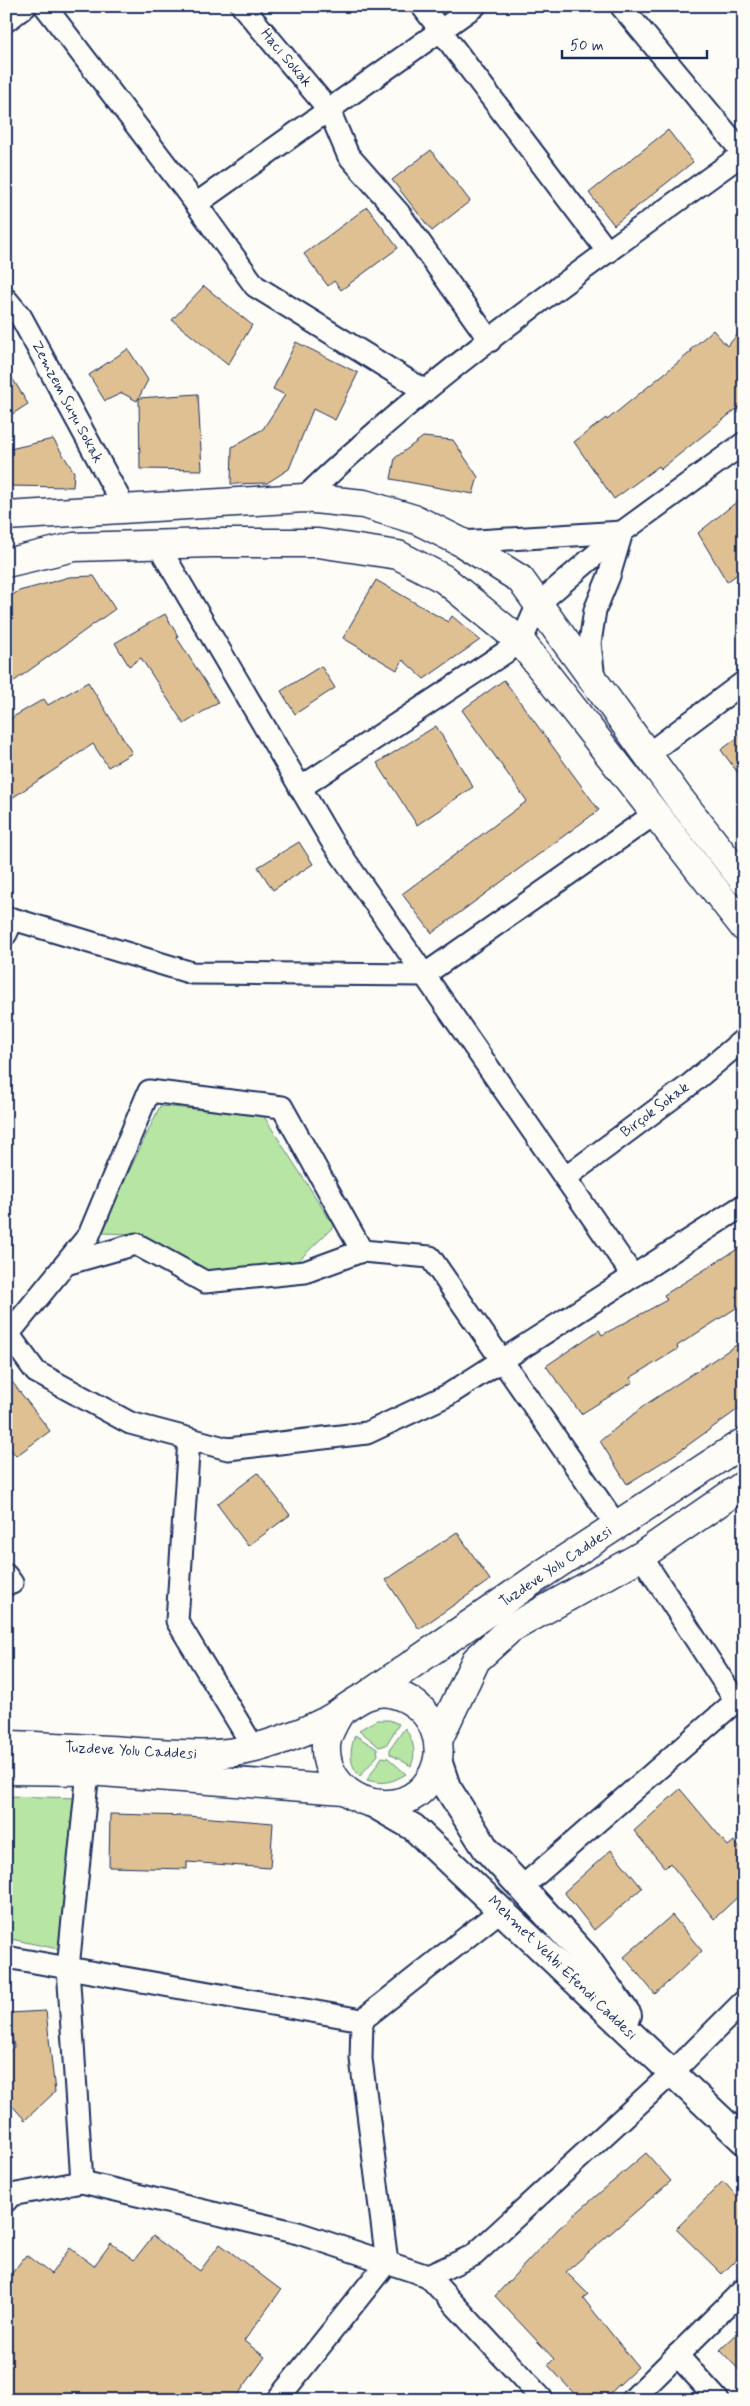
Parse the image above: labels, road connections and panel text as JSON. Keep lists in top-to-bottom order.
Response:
{
  "streets": {
    "main road": ["Tuzdeve Yolu Caddesi"],
    "street": [
      "Hacı Sokak",
      "Zemzem Suyu Sokak",
      "Birçok Sokak",
      "Mehmet Vehbi Efendi Caddesi"
    ]
  },
  "crossings": [
    ["Tuzdeve Yolu Caddesi", "Mehmet Vehbi Efendi Caddesi"]
  ],
  "scale_bar": "50 m"
}
